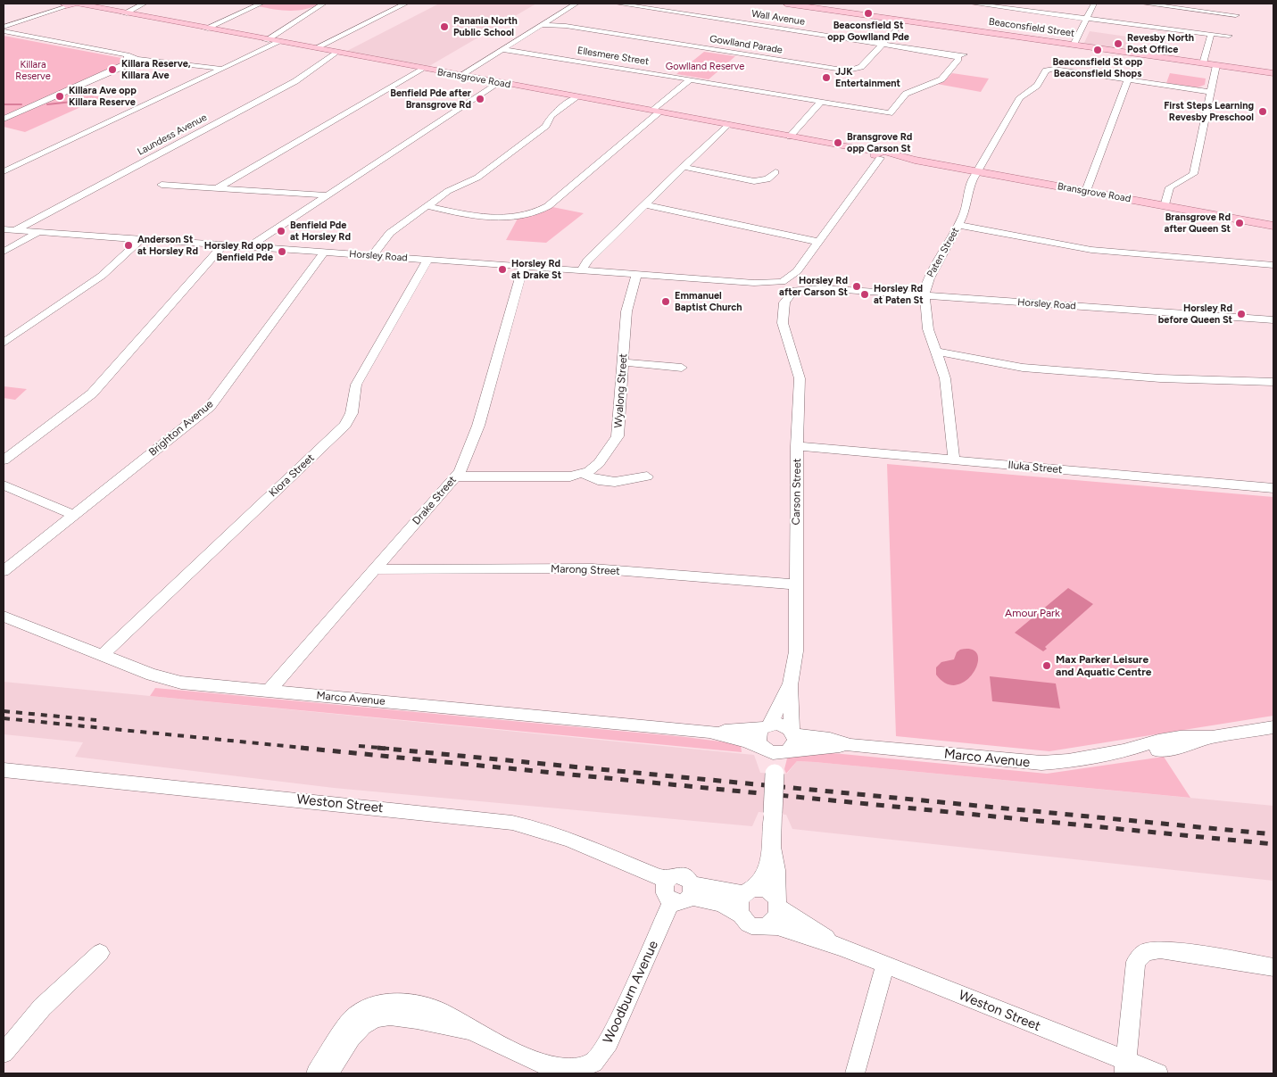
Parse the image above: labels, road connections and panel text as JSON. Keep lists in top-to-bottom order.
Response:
{
  "streets": {
    "main road": ["Beaconsfield Street", "Bransgrove Road"],
    "street": [
      "Wall Avenue",
      "Gowlland Parade",
      "Ellesmere Street",
      "Laundess Avenue",
      "Paten Street",
      "Horsley Road",
      "Wyalong Street",
      "Brighton Avenue",
      "Iluka Street",
      "Kiora Street",
      "Carson Street",
      "Drake Street",
      "Marong Street",
      "Marco Avenue",
      "Weston Street",
      "Woodburn Avenue"
    ]
  },
  "crossings": [
    ["Wall Avenue", "Gowlland Parade"],
    ["Wall Avenue", "Ellesmere Street"],
    ["Beaconsfield Street", "Gowlland Parade"],
    ["Gowlland Parade", "Ellesmere Street"],
    ["Bransgrove Road", "Laundess Avenue"],
    ["Bransgrove Road", "Paten Street"],
    ["Laundess Avenue", "Horsley Road"],
    ["Paten Street", "Horsley Road"],
    ["Paten Street", "Iluka Street"],
    ["Horsley Road", "Wyalong Street"],
    ["Horsley Road", "Brighton Avenue"],
    ["Horsley Road", "Kiora Street"],
    ["Horsley Road", "Carson Street"],
    ["Horsley Road", "Drake Street"],
    ["Iluka Street", "Carson Street"],
    ["Kiora Street", "Marco Avenue"],
    ["Carson Street", "Marong Street"],
    ["Carson Street", "Marco Avenue"],
    ["Carson Street", "Weston Street"],
    ["Drake Street", "Marong Street"],
    ["Drake Street", "Marco Avenue"],
    ["Weston Street", "Woodburn Avenue"]
  ],
  "parks": ["Killara Reserve", "Gowlland Reserve", "Amour Park"],
  "places": [
    "Beaconsfield St opp Gowlland Pde",
    "Panania North Public School",
    "Revesby North Post Office",
    "Beaconsfield St opp Beaconsfield Shops",
    "Killara Reserve, Killara Ave",
    "JJK Entertainment",
    "Killara Ave opp Killara Reserve",
    "Benfield Pde after Bransgrove Rd",
    "First Steps Learning Revesby Preschool",
    "Bransgrove Rd opp Carson St",
    "Bransgrove Rd after Queen St",
    "Benfield Pde at Horsley Rd",
    "Anderson St at Horsley Rd",
    "Horsley Rd opp Benfield Pde",
    "Horsley Rd at Drake St",
    "Horsley Rd after Carson St",
    "Horsley Rd at Paten St",
    "Emmanuel Baptist Church",
    "Horsley Rd before Queen St",
    "Max Parker Leisure and Aquatic Centre"
  ]
}
